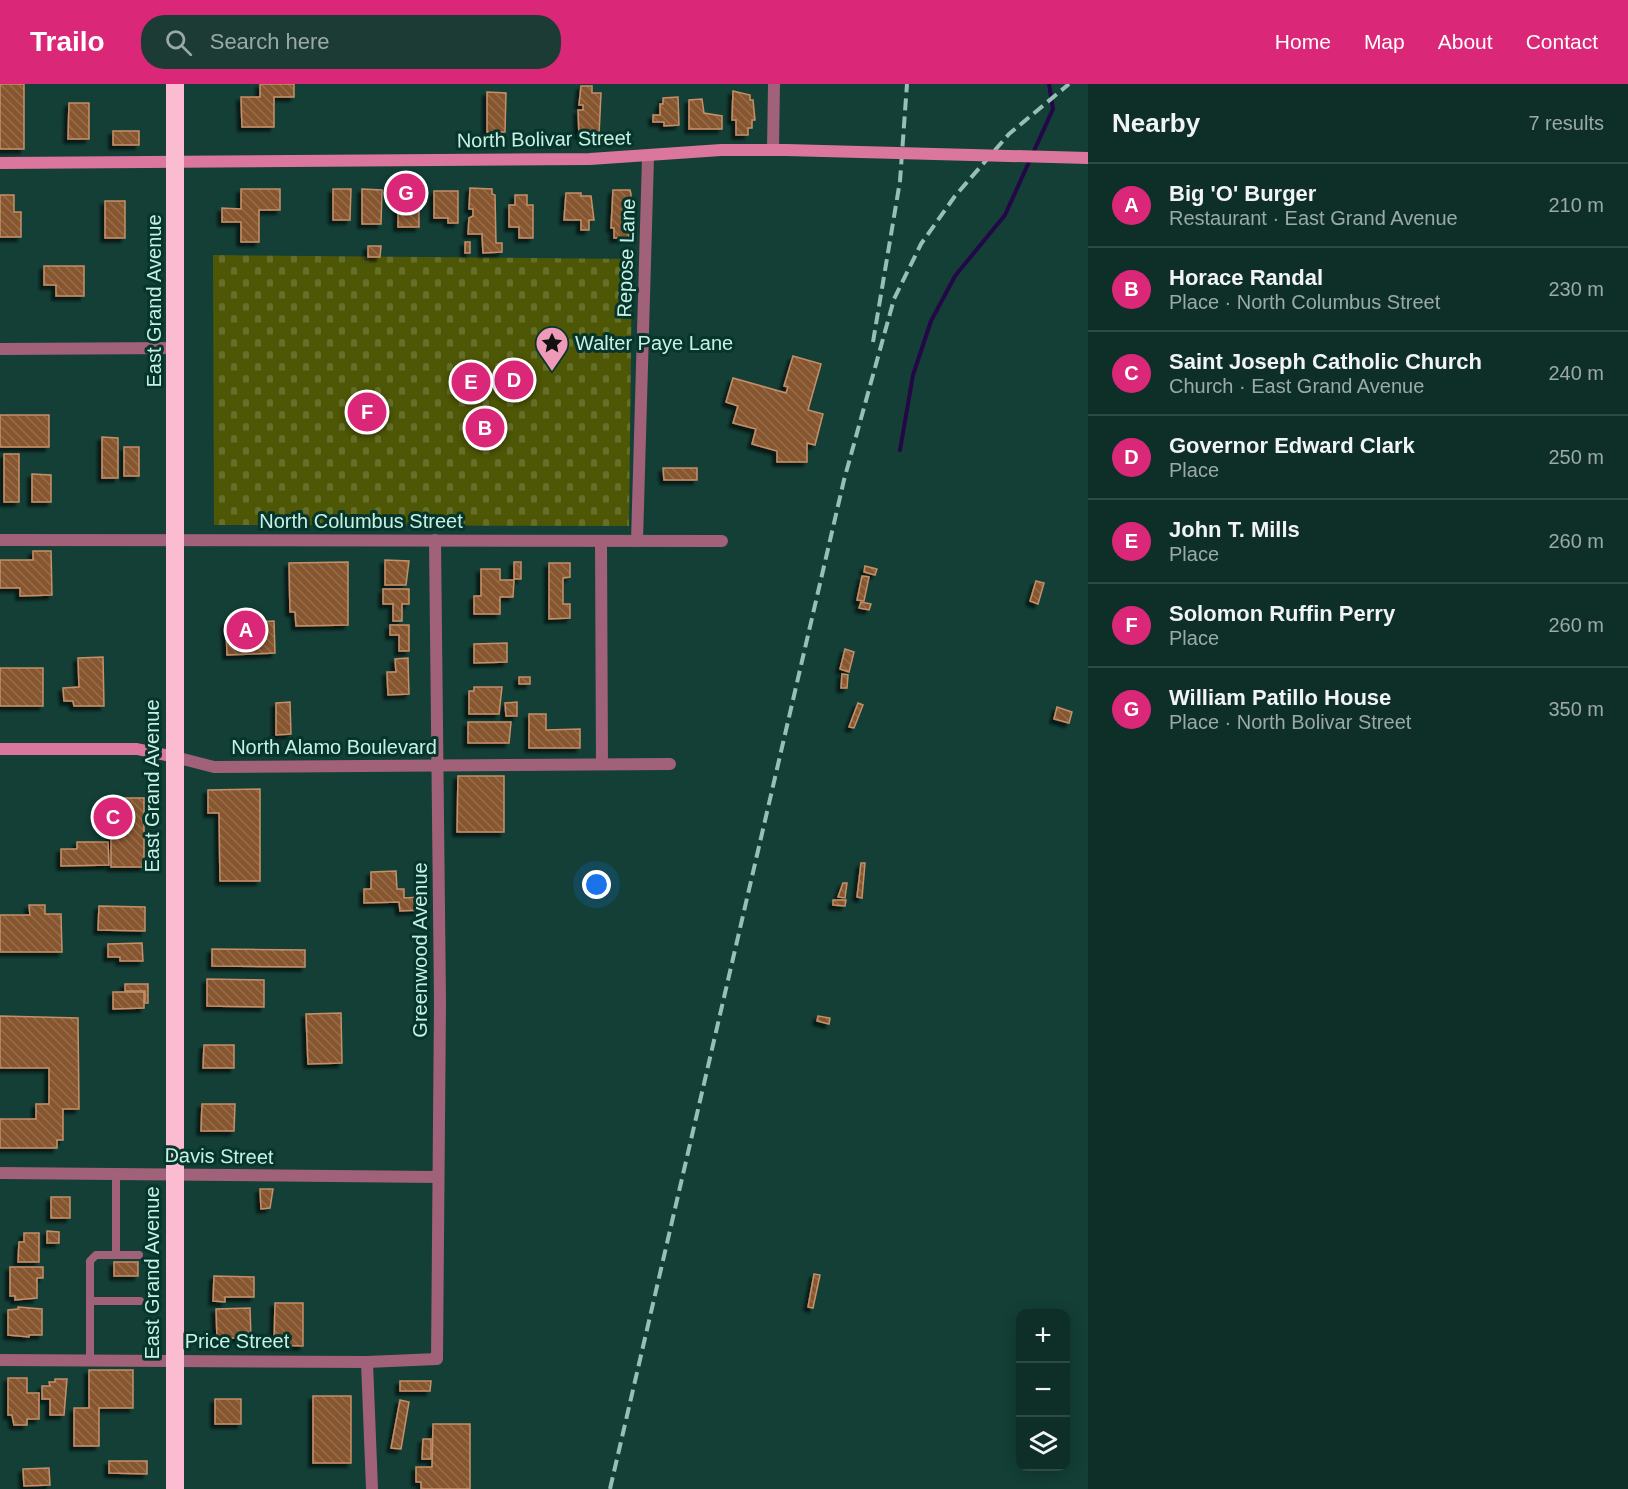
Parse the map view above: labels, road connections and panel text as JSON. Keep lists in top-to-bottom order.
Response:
{
  "streets": {
    "highway": ["East Grand Avenue"],
    "street": [
      "North Bolivar Street",
      "Repose Lane",
      "North Columbus Street",
      "North Alamo Boulevard",
      "Greenwood Avenue",
      "Davis Street",
      "Price Street"
    ]
  },
  "crossings": [
    ["North Bolivar Street", "Repose Lane"],
    ["North Bolivar Street", "East Grand Avenue"],
    ["Repose Lane", "North Columbus Street"],
    ["East Grand Avenue", "North Columbus Street"],
    ["East Grand Avenue", "North Alamo Boulevard"],
    ["East Grand Avenue", "Davis Street"],
    ["East Grand Avenue", "Price Street"],
    ["North Columbus Street", "Greenwood Avenue"],
    ["North Alamo Boulevard", "Greenwood Avenue"],
    ["Greenwood Avenue", "Davis Street"],
    ["Greenwood Avenue", "Price Street"]
  ],
  "places": {
    "place": ["Walter Paye Lane"]
  },
  "page": {
    "header": "Trailo",
    "search": "Search here",
    "nav": [
      "Home",
      "Map",
      "About",
      "Contact"
    ],
    "heading": ["Nearby", "7 results"],
    "list": [
      {
        "mark": "A",
        "name": "Big 'O' Burger",
        "note": "Restaurant · East Grand Avenue",
        "value": "210 m"
      },
      {
        "mark": "B",
        "name": "Horace Randal",
        "note": "Place · North Columbus Street",
        "value": "230 m"
      },
      {
        "mark": "C",
        "name": "Saint Joseph Catholic Church",
        "note": "Church · East Grand Avenue",
        "value": "240 m"
      },
      {
        "mark": "D",
        "name": "Governor Edward Clark",
        "note": "Place",
        "value": "250 m"
      },
      {
        "mark": "E",
        "name": "John T. Mills",
        "note": "Place",
        "value": "260 m"
      },
      {
        "mark": "F",
        "name": "Solomon Ruffin Perry",
        "note": "Place",
        "value": "260 m"
      },
      {
        "mark": "G",
        "name": "William Patillo House",
        "note": "Place · North Bolivar Street",
        "value": "350 m"
      }
    ],
    "pins": [
      "G",
      "D",
      "E",
      "F",
      "B",
      "A",
      "C"
    ],
    "map_buttons": ["+", "−"]
  }
}
